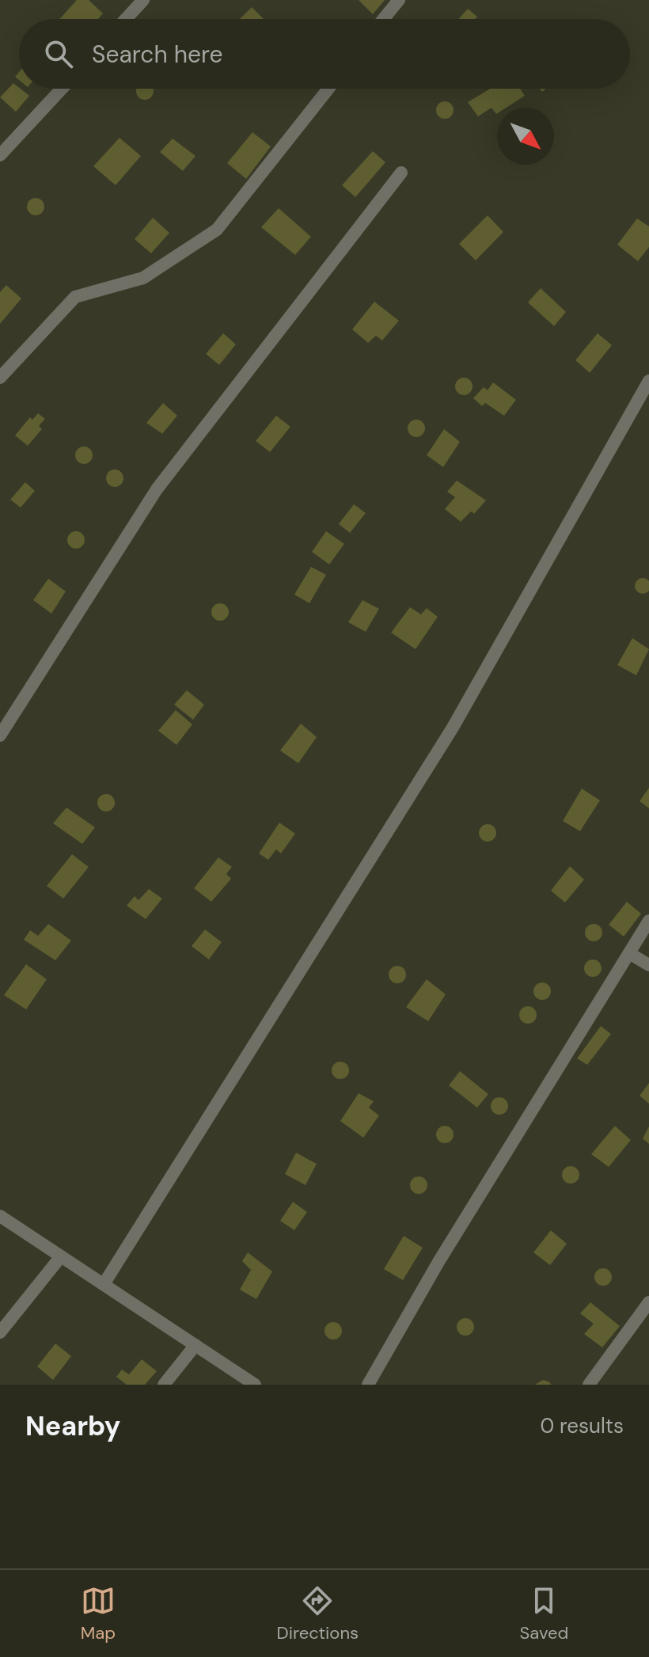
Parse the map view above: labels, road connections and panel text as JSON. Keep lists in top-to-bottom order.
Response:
{
  "north": "bottom right",
  "page": {
    "search": "Search here",
    "heading": ["Nearby", "0 results"],
    "nav": ["Map", "Directions", "Saved"]
  }
}
